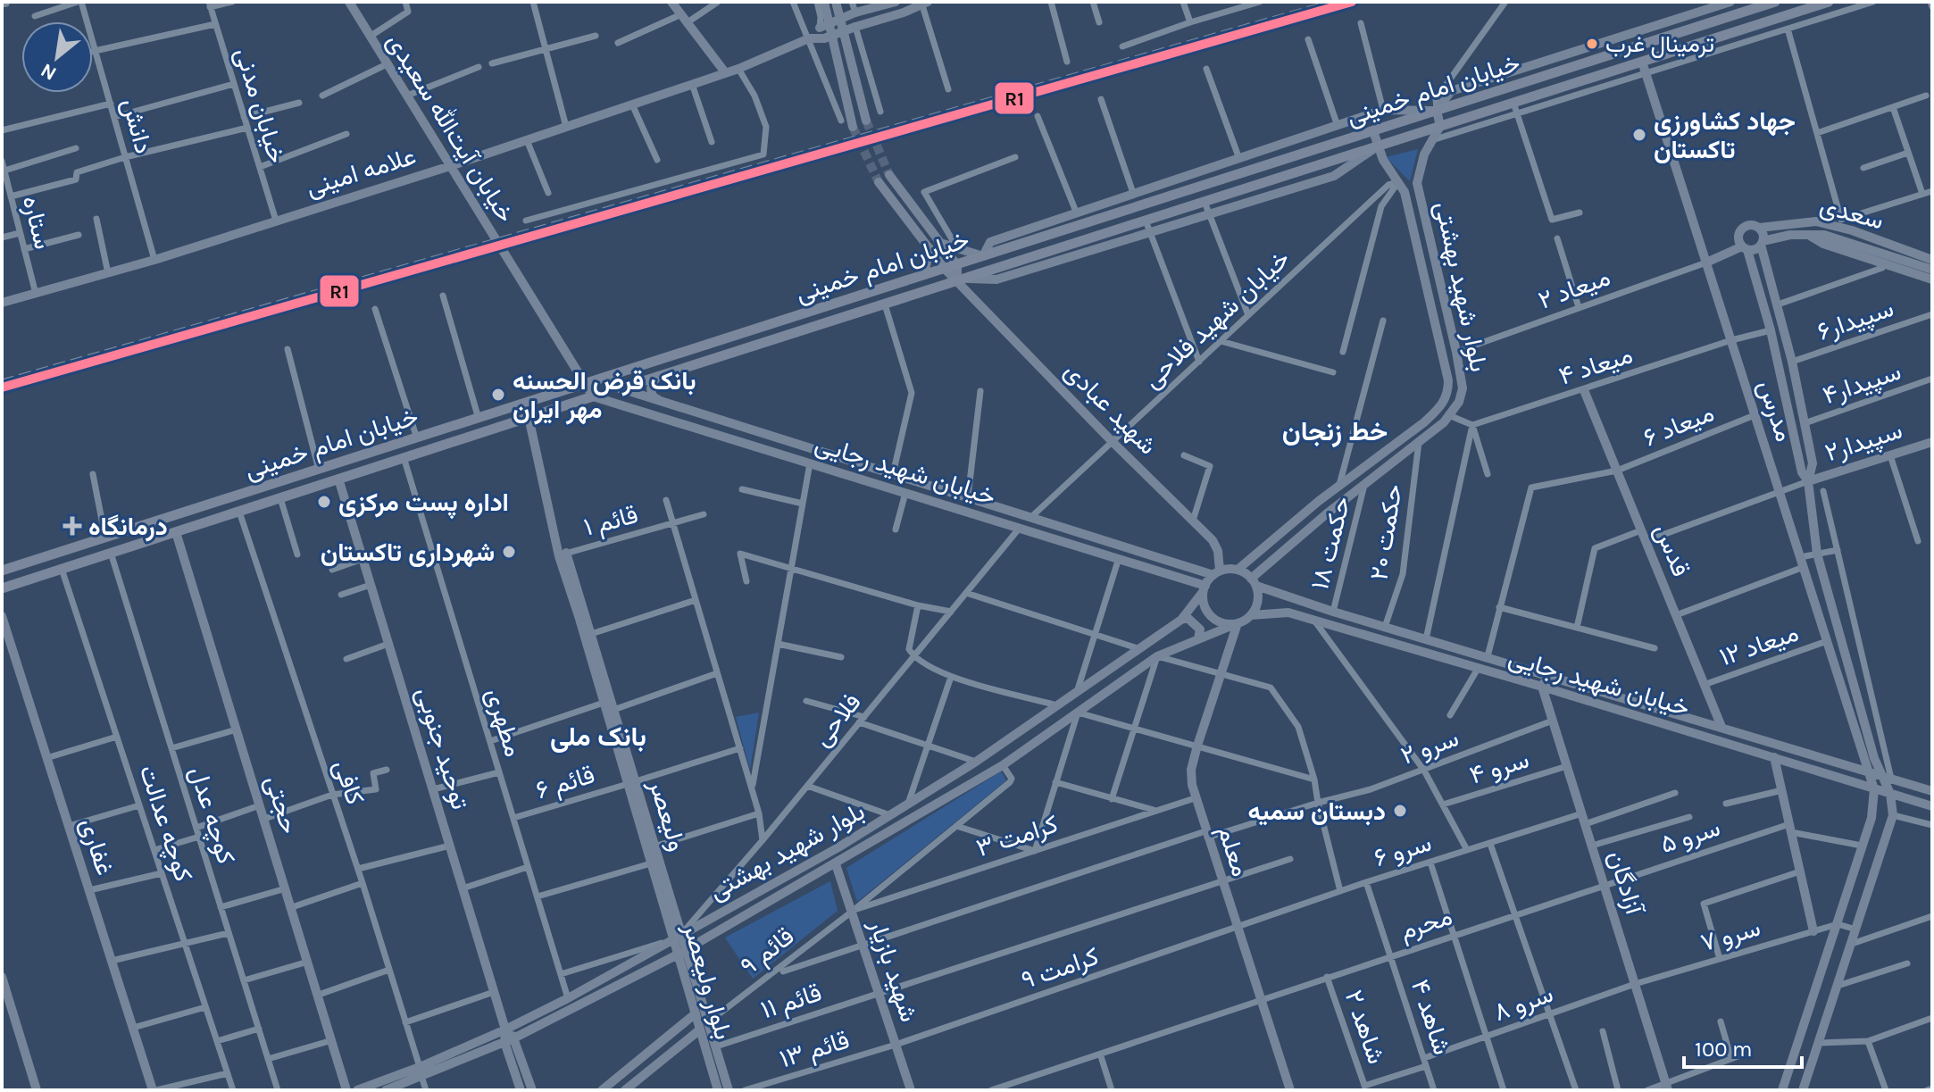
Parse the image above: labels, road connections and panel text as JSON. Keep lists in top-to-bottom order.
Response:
{
  "streets": {
    "main road": ["خیابان امام خمینی"],
    "street": [
      "خیابان مدنی",
      "دانش",
      "خیابان آیت‌الله سعیدی",
      "علامه امینی",
      "سعدی",
      "ستاره",
      "بلوار شهید بهشتی",
      "میعاد ۲",
      "خیابان شهید فلاحی",
      "سپیدار۶",
      "میعاد ۴",
      "سپیدار۴",
      "شهید عبادی",
      "مدرس",
      "میعاد ۶",
      "سپیدار۲",
      "خیابان شهید رجایی",
      "قائم ۱",
      "حکمت ۲۰",
      "حکمت ۱۸",
      "قدس",
      "میعاد ۱۲",
      "فلاحی",
      "مطهری",
      "سرو ۲",
      "توحید جنوبی",
      "سرو ۴",
      "کافی",
      "قائم ۶",
      "حجتی",
      "کوچه عدل",
      "ولیعصر",
      "کوچه عدالت",
      "کرامت ۳",
      "سرو ۵",
      "غفاری",
      "سرو ۶",
      "معلم",
      "آزادگان",
      "محرم",
      "سرو ۷",
      "قائم ۹",
      "کرامت ۹",
      "شهید بازیار",
      "بلوار ولیعصر",
      "قائم ۱۱",
      "سرو ۸",
      "شاهد ۴",
      "شاهد ۲",
      "قائم ۱۳"
    ]
  },
  "crossings": [
    ["خیابان امام خمینی", "خیابان آیت‌الله سعیدی"],
    ["خیابان امام خمینی", "بلوار شهید بهشتی"],
    ["خیابان امام خمینی", "شهید عبادی"],
    ["خیابان امام خمینی", "مدرس"],
    ["خیابان امام خمینی", "خیابان شهید رجایی"],
    ["خیابان امام خمینی", "مطهری"],
    ["خیابان امام خمینی", "توحید جنوبی"],
    ["خیابان امام خمینی", "کافی"],
    ["خیابان امام خمینی", "حجتی"],
    ["خیابان امام خمینی", "کوچه عدل"],
    ["خیابان امام خمینی", "ولیعصر"],
    ["خیابان امام خمینی", "کوچه عدالت"],
    ["خیابان مدنی", "علامه امینی"],
    ["دانش", "علامه امینی"],
    ["خیابان آیت‌الله سعیدی", "علامه امینی"],
    ["خیابان آیت‌الله سعیدی", "خیابان شهید رجایی"],
    ["علامه امینی", "ستاره"],
    ["بلوار شهید بهشتی", "میعاد ۲"],
    ["بلوار شهید بهشتی", "خیابان شهید فلاحی"],
    ["بلوار شهید بهشتی", "شهید عبادی"],
    ["بلوار شهید بهشتی", "خیابان شهید رجایی"],
    ["بلوار شهید بهشتی", "فلاحی"],
    ["بلوار شهید بهشتی", "مطهری"],
    ["بلوار شهید بهشتی", "توحید جنوبی"],
    ["بلوار شهید بهشتی", "کافی"],
    ["بلوار شهید بهشتی", "ولیعصر"],
    ["بلوار شهید بهشتی", "معلم"],
    ["بلوار شهید بهشتی", "قائم ۹"],
    ["بلوار شهید بهشتی", "شهید بازیار"],
    ["بلوار شهید بهشتی", "بلوار ولیعصر"],
    ["میعاد ۲", "مدرس"],
    ["خیابان شهید فلاحی", "شهید عبادی"],
    ["خیابان شهید فلاحی", "خیابان شهید رجایی"],
    ["میعاد ۴", "مدرس"],
    ["میعاد ۴", "قدس"],
    ["شهید عبادی", "خیابان شهید رجایی"],
    ["شهید عبادی", "معلم"],
    ["مدرس", "میعاد ۶"],
    ["مدرس", "خیابان شهید رجایی"],
    ["مدرس", "میعاد ۱۲"],
    ["میعاد ۶", "قدس"],
    ["خیابان شهید رجایی", "حکمت ۲۰"],
    ["خیابان شهید رجایی", "حکمت ۱۸"],
    ["خیابان شهید رجایی", "قدس"],
    ["خیابان شهید رجایی", "فلاحی"],
    ["خیابان شهید رجایی", "معلم"],
    ["خیابان شهید رجایی", "آزادگان"],
    ["قائم ۱", "ولیعصر"],
    ["قائم ۱", "بلوار ولیعصر"],
    ["قدس", "میعاد ۱۲"],
    ["فلاحی", "ولیعصر"],
    ["فلاحی", "بلوار ولیعصر"],
    ["مطهری", "قائم ۶"],
    ["سرو ۲", "معلم"],
    ["سرو ۲", "آزادگان"],
    ["سرو ۲", "شهید بازیار"],
    ["سرو ۴", "آزادگان"],
    ["قائم ۶", "ولیعصر"],
    ["قائم ۶", "بلوار ولیعصر"],
    ["ولیعصر", "بلوار ولیعصر"],
    ["کرامت ۳", "معلم"],
    ["کرامت ۳", "قائم ۹"],
    ["کرامت ۳", "شهید بازیار"],
    ["سرو ۵", "آزادگان"],
    ["سرو ۵", "محرم"],
    ["سرو ۶", "معلم"],
    ["سرو ۶", "آزادگان"],
    ["سرو ۶", "کرامت ۹"],
    ["سرو ۶", "شاهد ۴"],
    ["معلم", "محرم"],
    ["معلم", "کرامت ۹"],
    ["معلم", "قائم ۱۱"],
    ["آزادگان", "محرم"],
    ["آزادگان", "سرو ۷"],
    ["آزادگان", "سرو ۸"],
    ["محرم", "شاهد ۴"],
    ["محرم", "شاهد ۲"],
    ["سرو ۷", "سرو ۸"],
    ["قائم ۹", "شهید بازیار"],
    ["قائم ۹", "بلوار ولیعصر"],
    ["کرامت ۹", "شهید بازیار"],
    ["کرامت ۹", "قائم ۱۳"],
    ["شهید بازیار", "قائم ۱۱"],
    ["شهید بازیار", "قائم ۱۳"],
    ["سرو ۸", "شاهد ۴"],
    ["سرو ۸", "شاهد ۲"]
  ],
  "districts": ["خط زنجان", "بانک ملی"],
  "places": {
    "other": [
      "ترمینال غرب",
      "جهاد کشاورزی تاکستان",
      "بانک قرض الحسنه مهر ایران",
      "اداره پست مرکزی",
      "شهرداری تاکستان",
      "دبستان سمیه"
    ],
    "health": ["درمانگاه"]
  },
  "lines": ["transit line R1"],
  "scale_bar": "100 m",
  "north": "bottom left"
}
